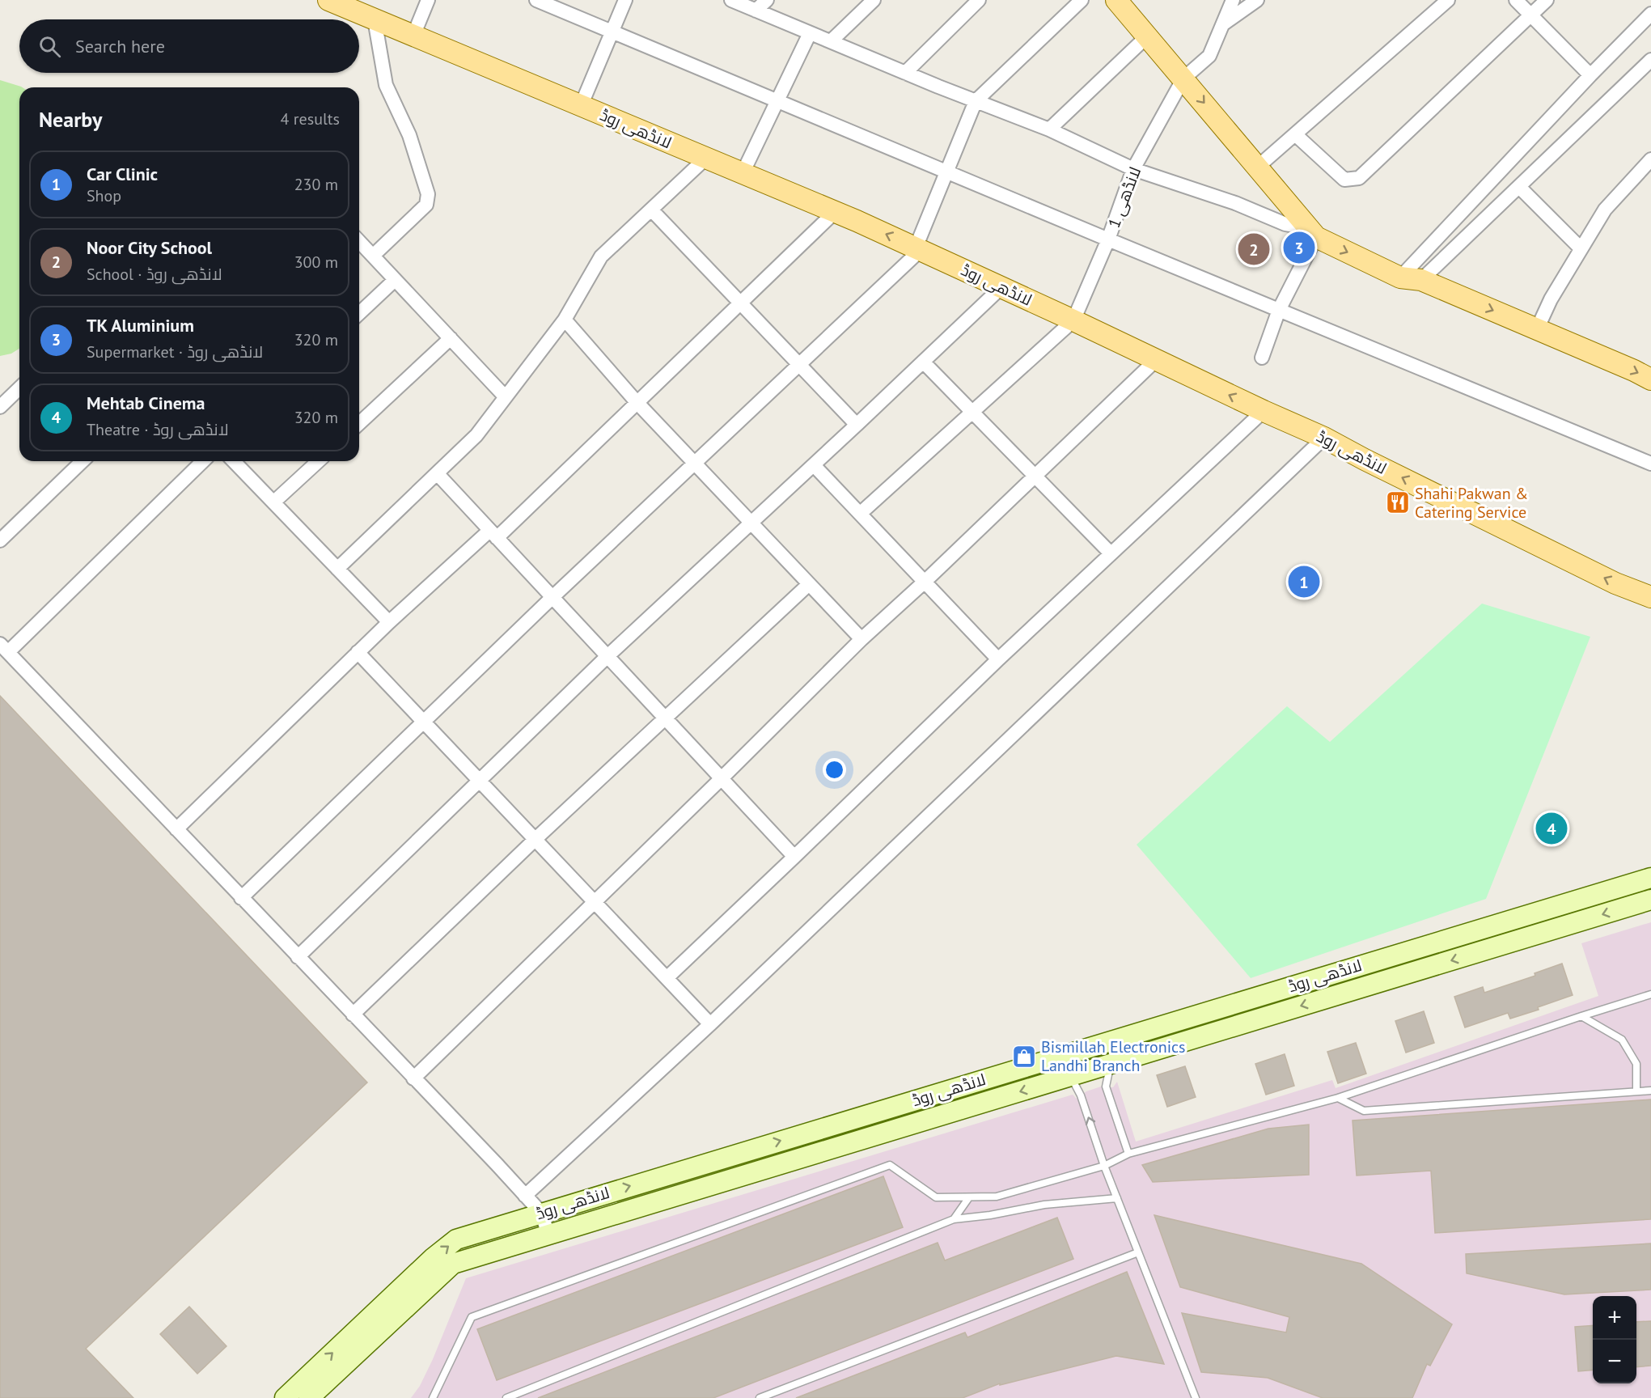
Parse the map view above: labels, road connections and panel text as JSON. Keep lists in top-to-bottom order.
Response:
{
  "streets": {
    "main road": ["لانڈھی روڈ"],
    "street": ["لانڈھی 1"]
  },
  "crossings": [
    ["لانڈھی روڈ", "لانڈھی 1"]
  ],
  "places": {
    "restaurant": ["Shahi Pakwan & Catering Service"],
    "shop": ["Bismillah Electronics Landhi Branch"]
  },
  "page": {
    "search": "Search here",
    "heading": ["Nearby", "4 results"],
    "list": [
      {
        "mark": "1",
        "name": "Car Clinic",
        "note": "Shop",
        "value": "230 m"
      },
      {
        "mark": "2",
        "name": "Noor City School",
        "note": "School · لانڈھی روڈ",
        "value": "300 m"
      },
      {
        "mark": "3",
        "name": "TK Aluminium",
        "note": "Supermarket · لانڈھی روڈ",
        "value": "320 m"
      },
      {
        "mark": "4",
        "name": "Mehtab Cinema",
        "note": "Theatre · لانڈھی روڈ",
        "value": "320 m"
      }
    ],
    "pins": [
      "3",
      "2",
      "1",
      "4"
    ],
    "map_buttons": ["+", "−"]
  }
}
